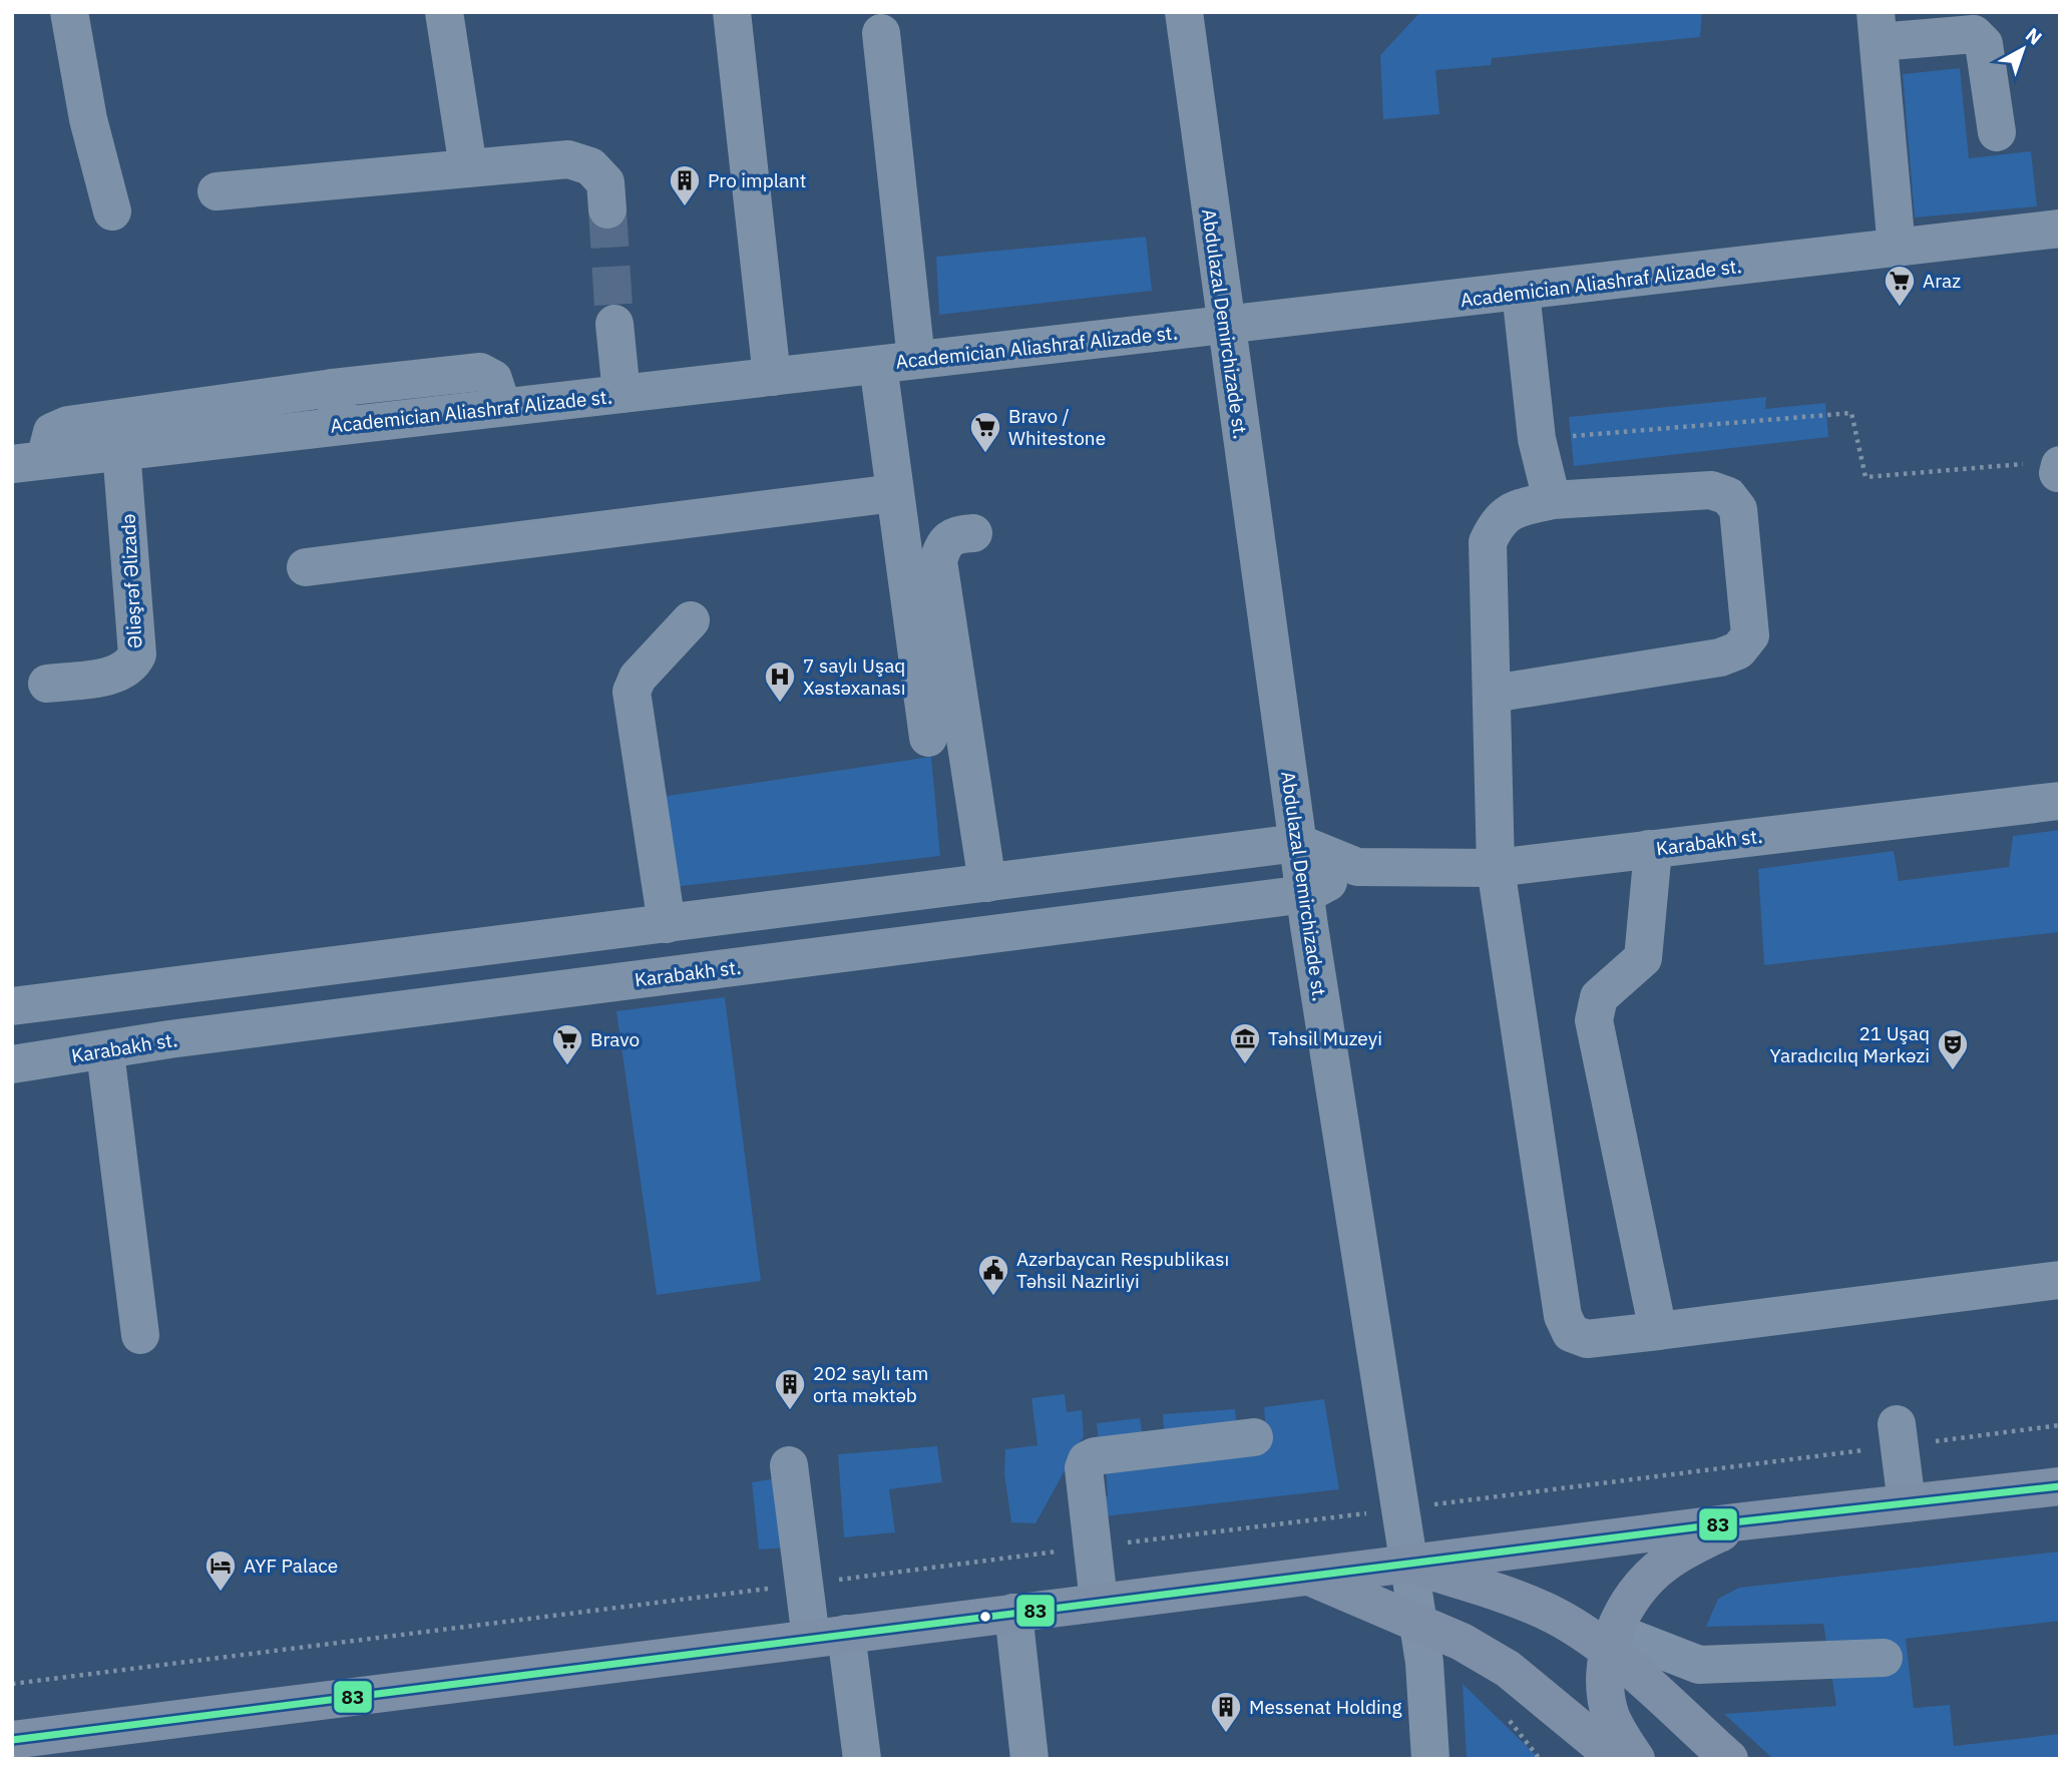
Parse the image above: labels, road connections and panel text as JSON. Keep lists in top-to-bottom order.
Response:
{
  "streets": {
    "street": [
      "Academician Aliashraf Alizade st.",
      "Abdulazal Demirchizade st.",
      "Əliəşrəf Əlizadə",
      "Karabakh st."
    ]
  },
  "crossings": [
    ["Academician Aliashraf Alizade st.", "Abdulazal Demirchizade st."],
    ["Academician Aliashraf Alizade st.", "Əliəşrəf Əlizadə"],
    ["Abdulazal Demirchizade st.", "Karabakh st."]
  ],
  "places": {
    "building": ["Pro implant", "202 saylı tam orta məktəb", "Messenat Holding"],
    "supermarket": ["Araz", "Bravo / Whitestone", "Bravo"],
    "hospital": ["7 saylı Uşaq Xəstəxanası"],
    "museum": ["Təhsil Muzeyi"],
    "theatre": ["21 Uşaq Yaradıcılıq Mərkəzi"],
    "public building": ["Azərbaycan Respublikası Təhsil Nazirliyi"],
    "hotel": ["AYF Palace"]
  },
  "lines": ["transit line 83"],
  "north": "top right"
}
